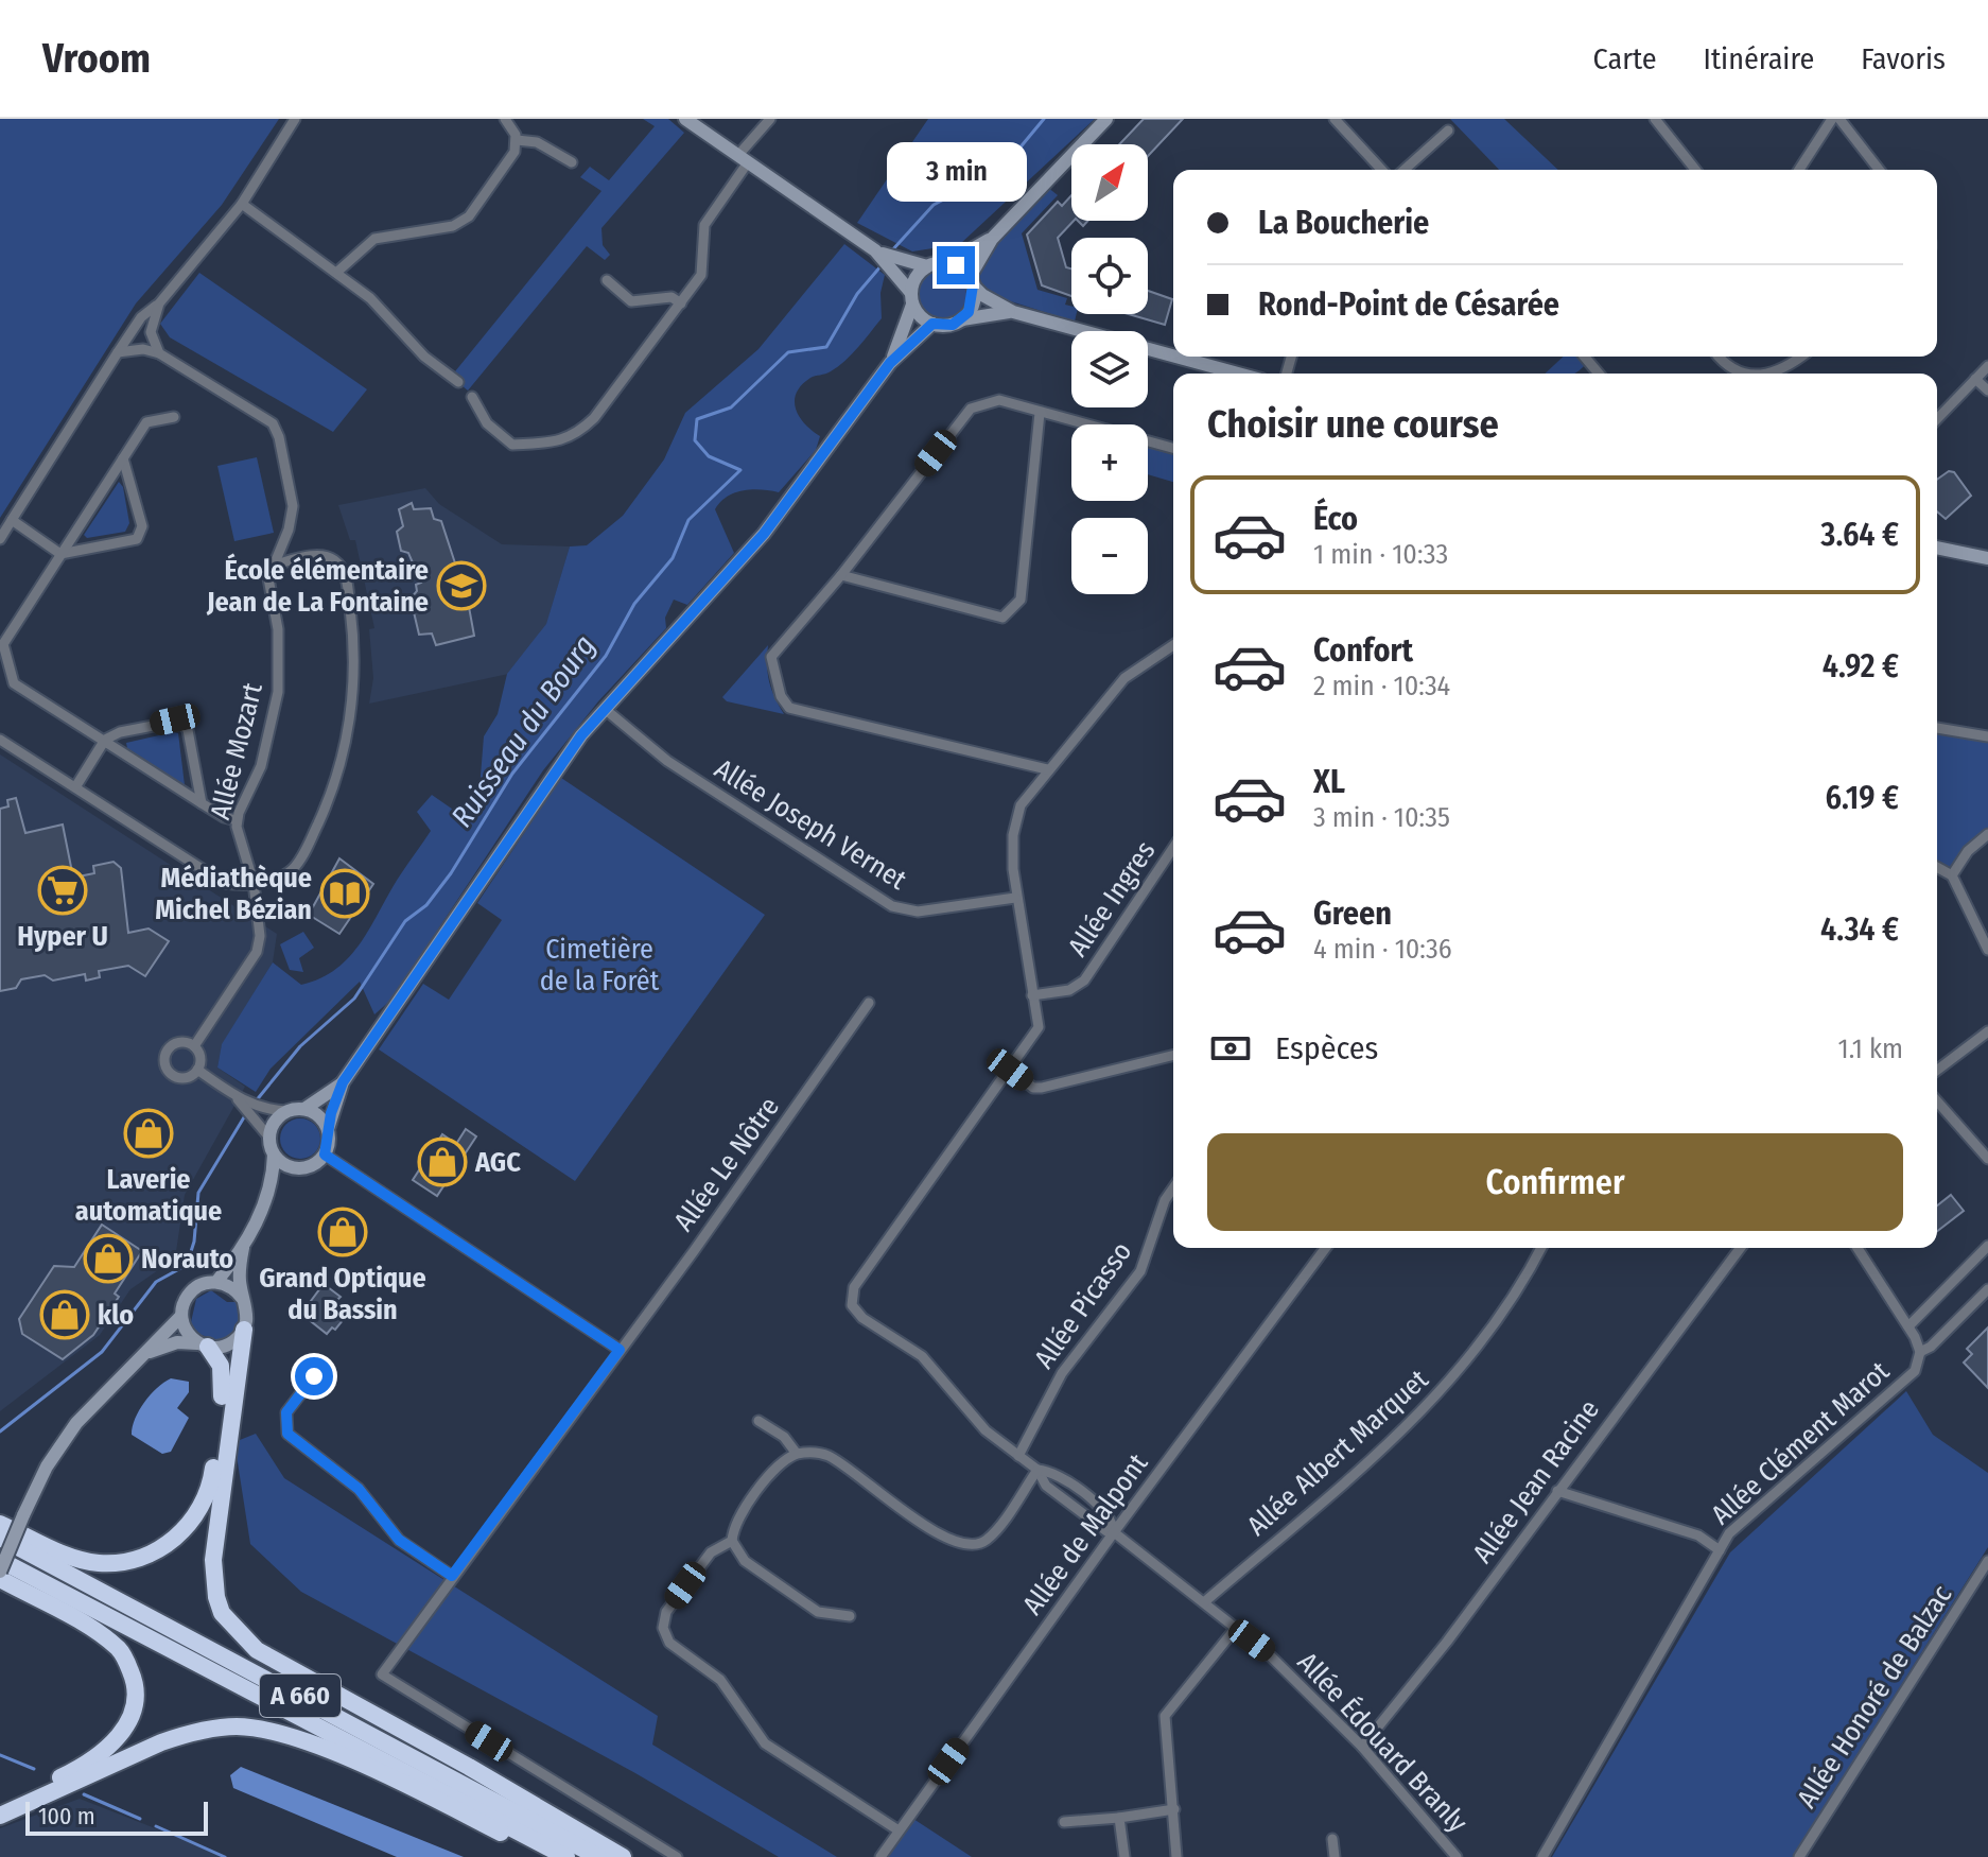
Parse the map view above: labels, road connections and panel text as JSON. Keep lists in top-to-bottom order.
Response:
{
  "streets": {
    "highway": ["A 660"],
    "street": [
      "Allée Mozart",
      "Allée Joseph Vernet",
      "Allée Ingres",
      "Allée Le Nôtre",
      "Allée Picasso",
      "Allée Clément Marot",
      "Allée Albert Marquet",
      "Allée Jean Racine",
      "Allée de Malpont",
      "Allée Honoré de Balzac",
      "Allée Édouard Branly"
    ]
  },
  "crossings": [
    ["Allée Picasso", "Allée Édouard Branly"],
    ["Allée Albert Marquet", "Allée Édouard Branly"],
    ["Allée Jean Racine", "Allée Édouard Branly"],
    ["Allée de Malpont", "Allée Édouard Branly"]
  ],
  "water": ["Ruisseau du Bourg"],
  "parks": ["Cimetière de la Forêt"],
  "places": {
    "school or university": ["École élémentaire Jean de La Fontaine"],
    "supermarket": ["Hyper U"],
    "library": ["Médiathèque Michel Bézian"],
    "shop": [
      "Laverie automatique",
      "AGC",
      "Grand Optique du Bassin",
      "Norauto",
      "klo"
    ]
  },
  "scale_bar": "100 m",
  "north": "top right",
  "page": {
    "header": "Vroom",
    "nav": ["Carte", "Itinéraire", "Favoris"],
    "bubble": "3 min",
    "map_buttons": ["+", "−"],
    "banner": ["La Boucherie", "Rond-Point de Césarée"],
    "heading": "Choisir une course",
    "list": [
      {
        "name": "Éco",
        "note": "1 min · 10:33",
        "value": "3.64 €"
      },
      {
        "name": "Confort",
        "note": "2 min · 10:34",
        "value": "4.92 €"
      },
      {
        "name": "XL",
        "note": "3 min · 10:35",
        "value": "6.19 €"
      },
      {
        "name": "Green",
        "note": "4 min · 10:36",
        "value": "4.34 €"
      }
    ],
    "pay": ["Espèces", "1.1 km"],
    "buttons": "Confirmer",
    "scale": "100 m"
  }
}
